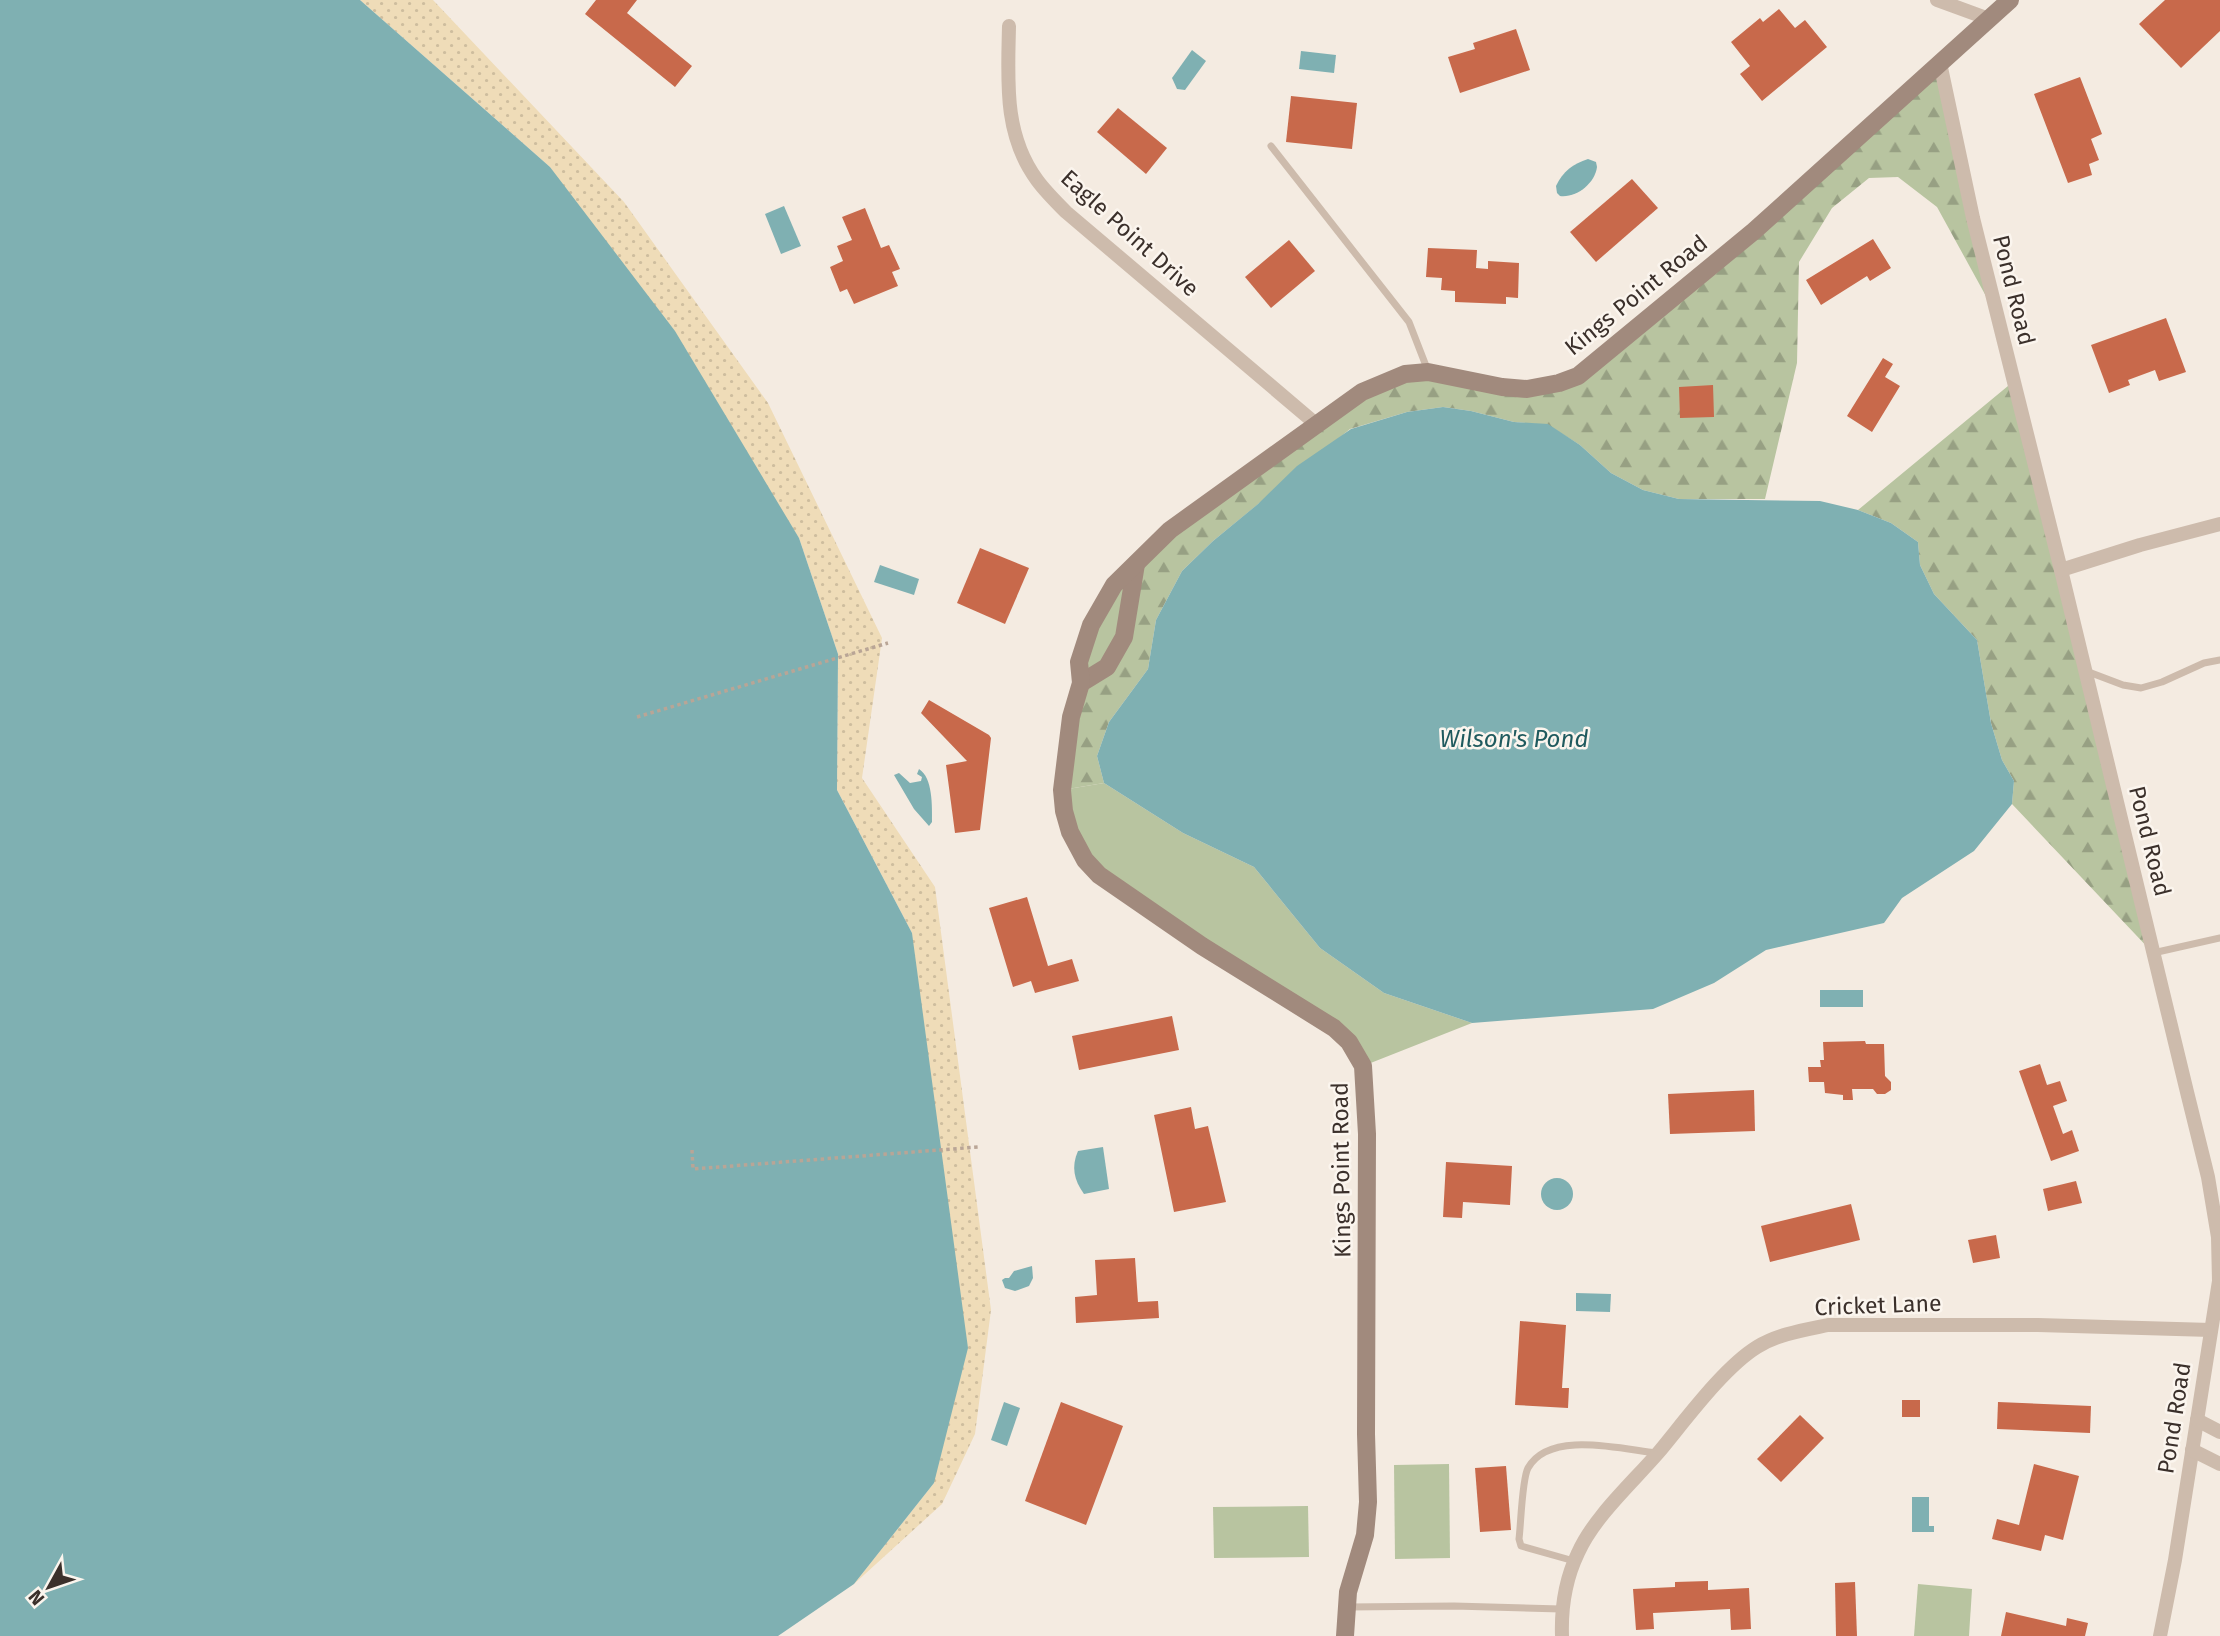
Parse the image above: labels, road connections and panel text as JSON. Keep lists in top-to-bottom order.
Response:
{
  "streets": {
    "main road": ["Kings Point Road"],
    "street": ["Eagle Point Drive", "Pond Road", "Cricket Lane"]
  },
  "crossings": [
    ["Eagle Point Drive", "Kings Point Road"],
    ["Pond Road", "Kings Point Road"],
    ["Pond Road", "Cricket Lane"]
  ],
  "water": ["Wilson's Pond"],
  "north": "bottom left"
}
